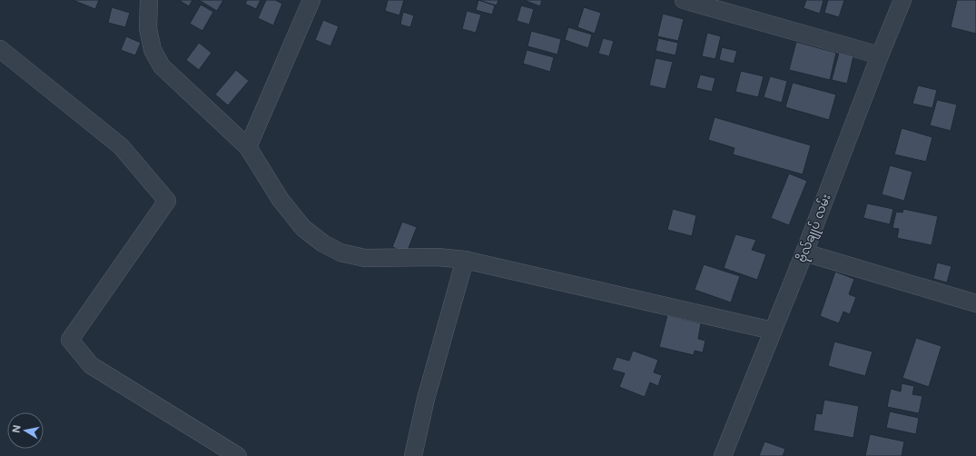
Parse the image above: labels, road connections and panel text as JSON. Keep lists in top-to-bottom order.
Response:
{
  "streets": {
    "street": ["ဗိုလ်ချုပ် လမ်း"]
  },
  "north": "left"
}
